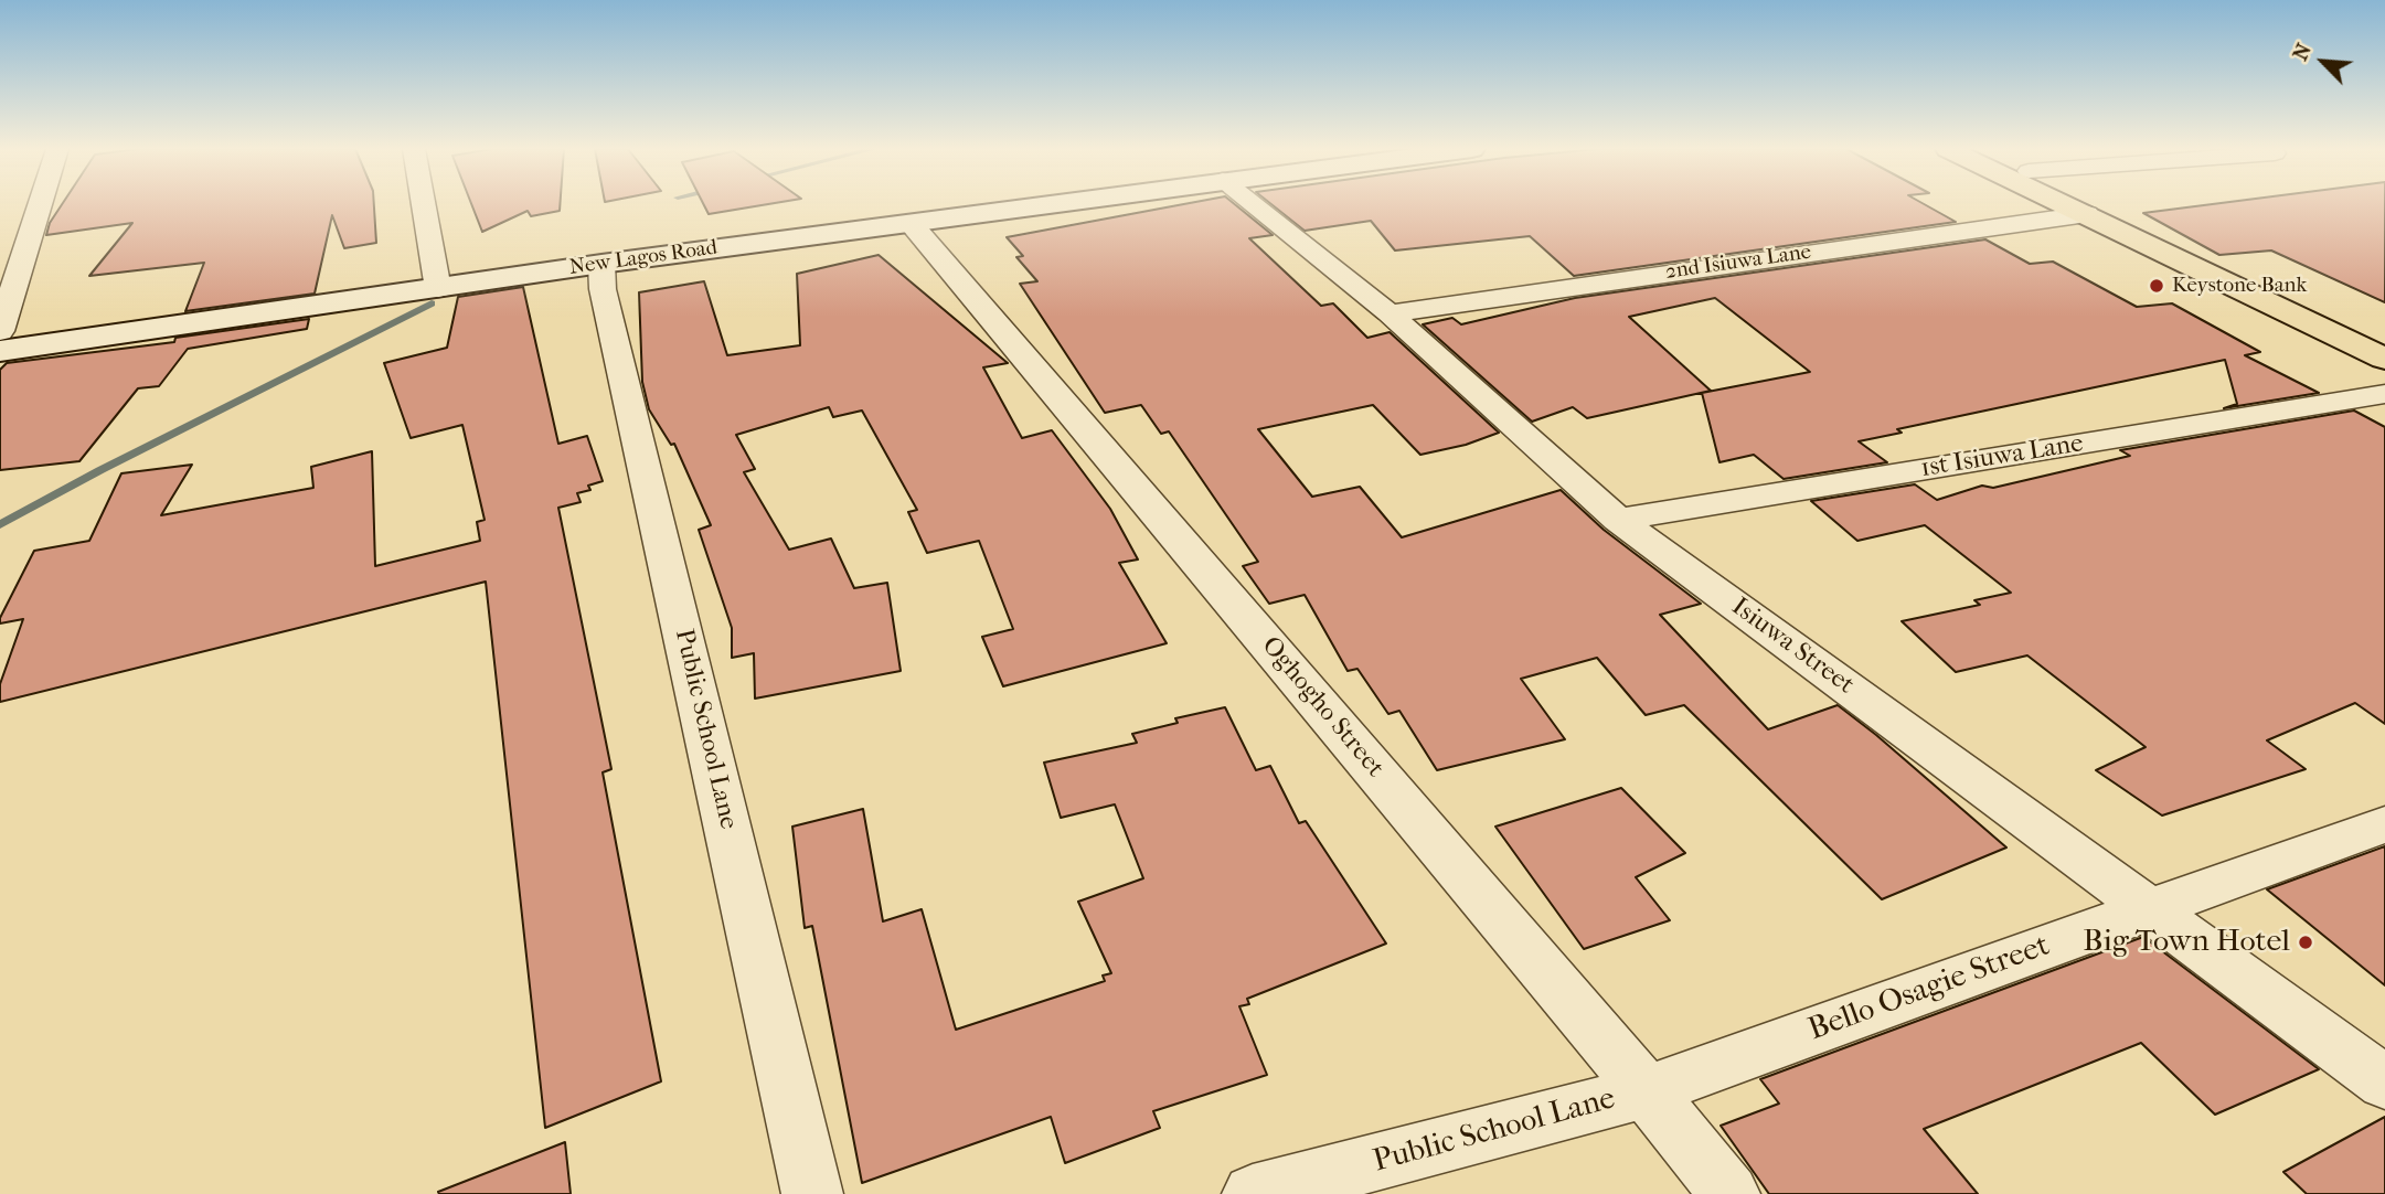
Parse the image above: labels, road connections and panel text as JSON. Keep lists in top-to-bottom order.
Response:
{
  "streets": {
    "main road": ["New Lagos Road"],
    "street": [
      "2nd Isiuwa Lane",
      "1st Isiuwa Lane",
      "Isiuwa Street",
      "Oghogho Street",
      "Public School Lane",
      "Bello Osagie Street"
    ]
  },
  "crossings": [
    ["New Lagos Road", "Oghogho Street"],
    ["New Lagos Road", "Public School Lane"],
    ["2nd Isiuwa Lane", "Isiuwa Street"],
    ["1st Isiuwa Lane", "Isiuwa Street"],
    ["Isiuwa Street", "Bello Osagie Street"],
    ["Oghogho Street", "Public School Lane"],
    ["Oghogho Street", "Bello Osagie Street"],
    ["Public School Lane", "Bello Osagie Street"]
  ],
  "places": ["Keystone Bank", "Big Town Hotel"],
  "north": "top left"
}
